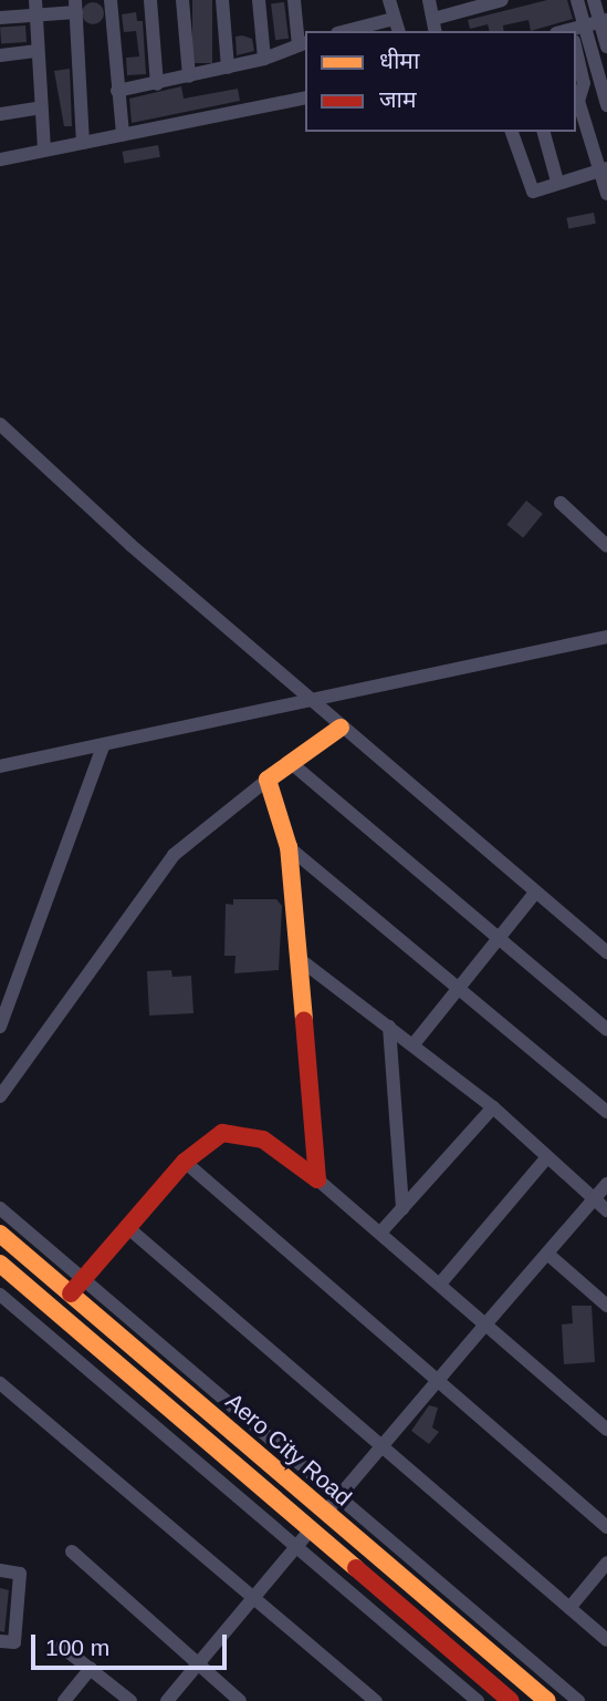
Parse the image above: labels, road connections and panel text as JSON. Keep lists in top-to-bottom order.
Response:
{
  "streets": {
    "street": ["Aero City Road"]
  },
  "legend": ["धीमा", "जाम"],
  "scale_bar": "100 m"
}
